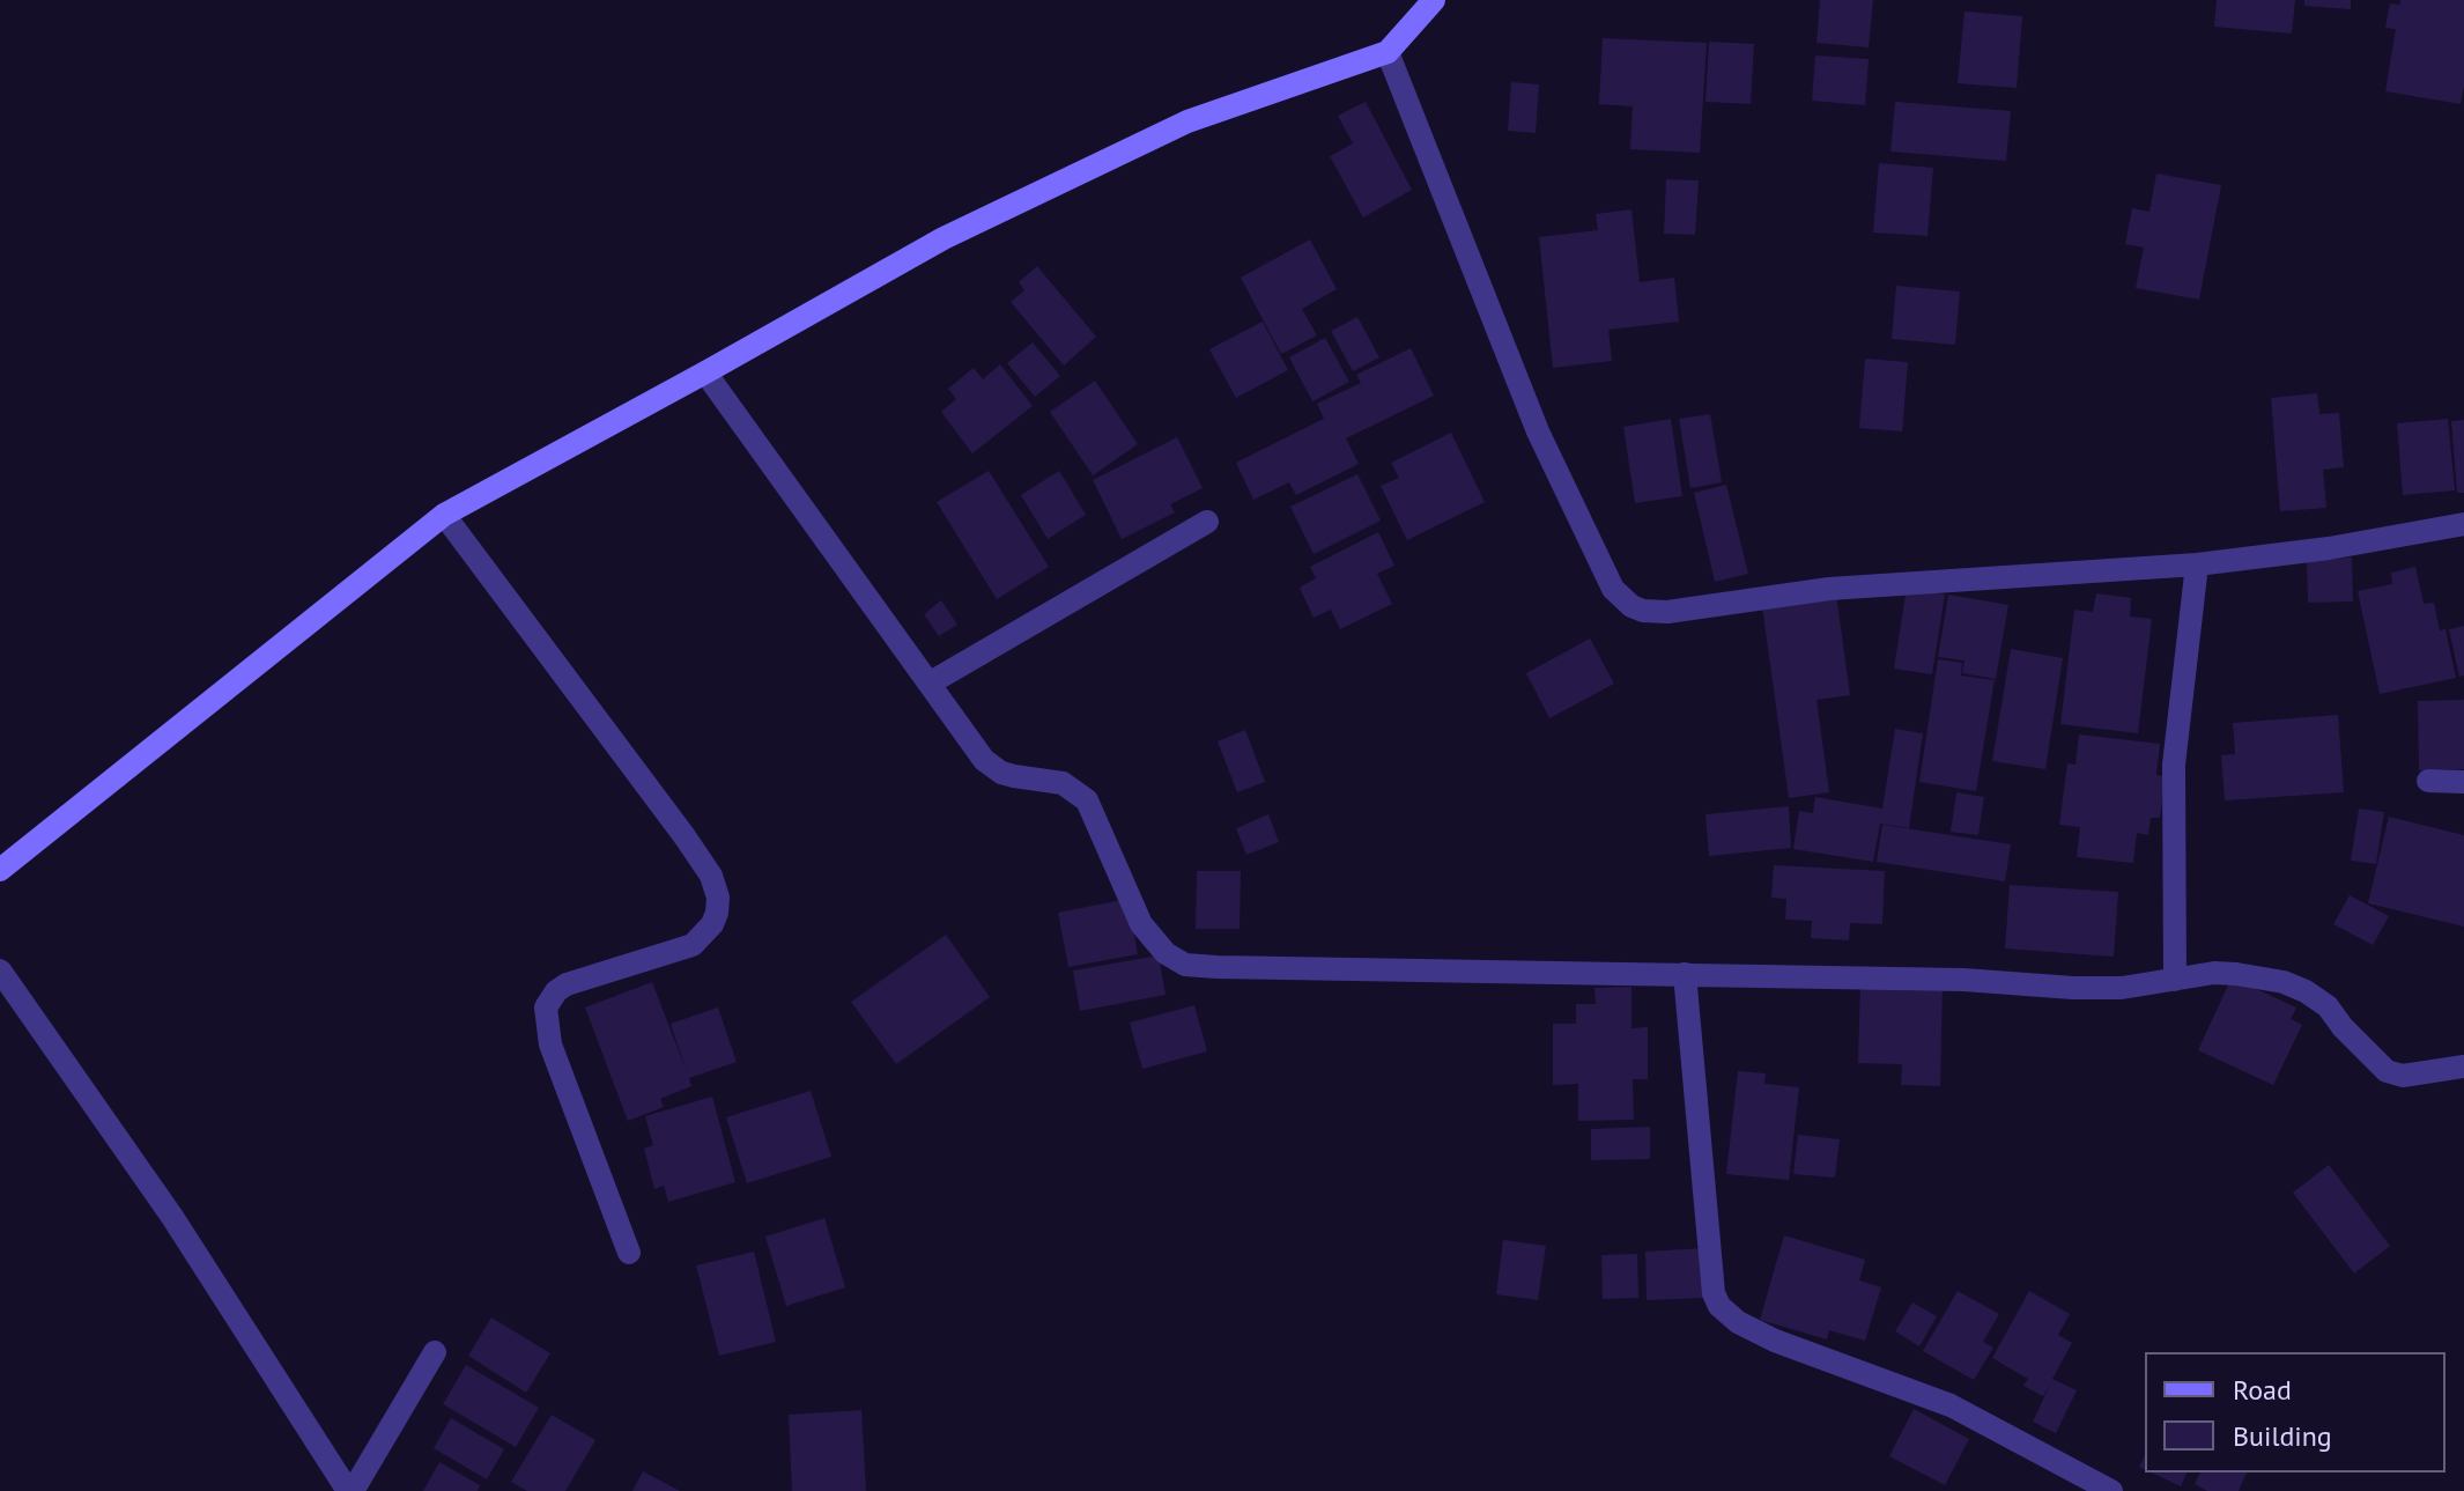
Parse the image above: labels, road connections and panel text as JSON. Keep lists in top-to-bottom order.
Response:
{
  "legend": ["Road", "Building"]
}
